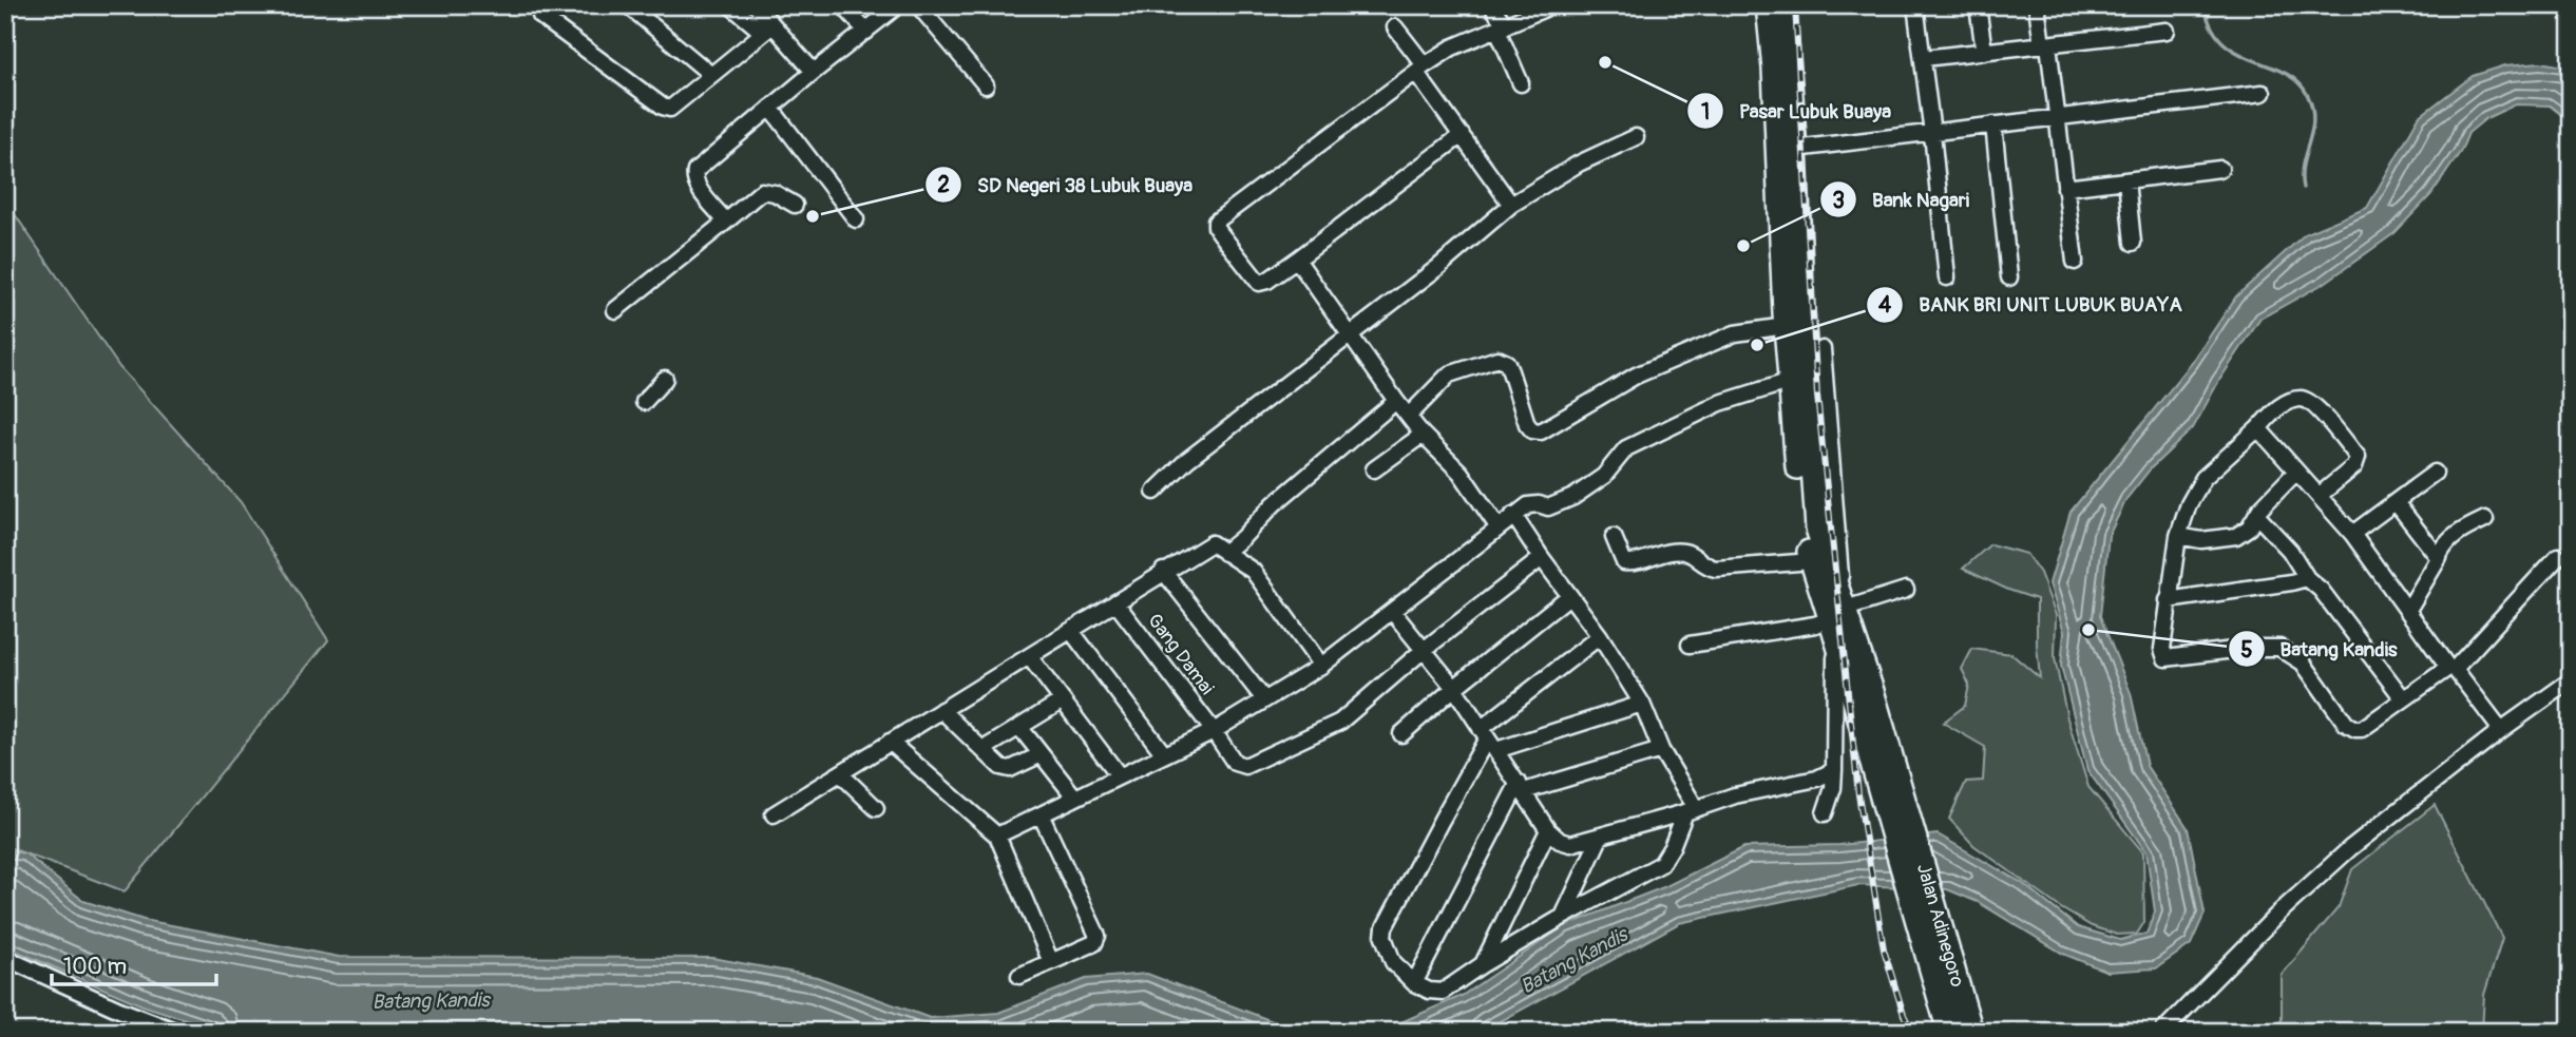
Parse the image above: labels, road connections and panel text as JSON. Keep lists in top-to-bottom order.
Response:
{
  "streets": {
    "highway": ["Jalan Adinegoro"],
    "street": ["Gang Damai"]
  },
  "water": ["Batang Kandis"],
  "places": [
    "Pasar Lubuk Buaya",
    "SD Negeri 38 Lubuk Buaya",
    "Bank Nagari",
    "BANK BRI UNIT LUBUK BUAYA",
    "Batang Kandis"
  ],
  "scale_bar": "100 m"
}
